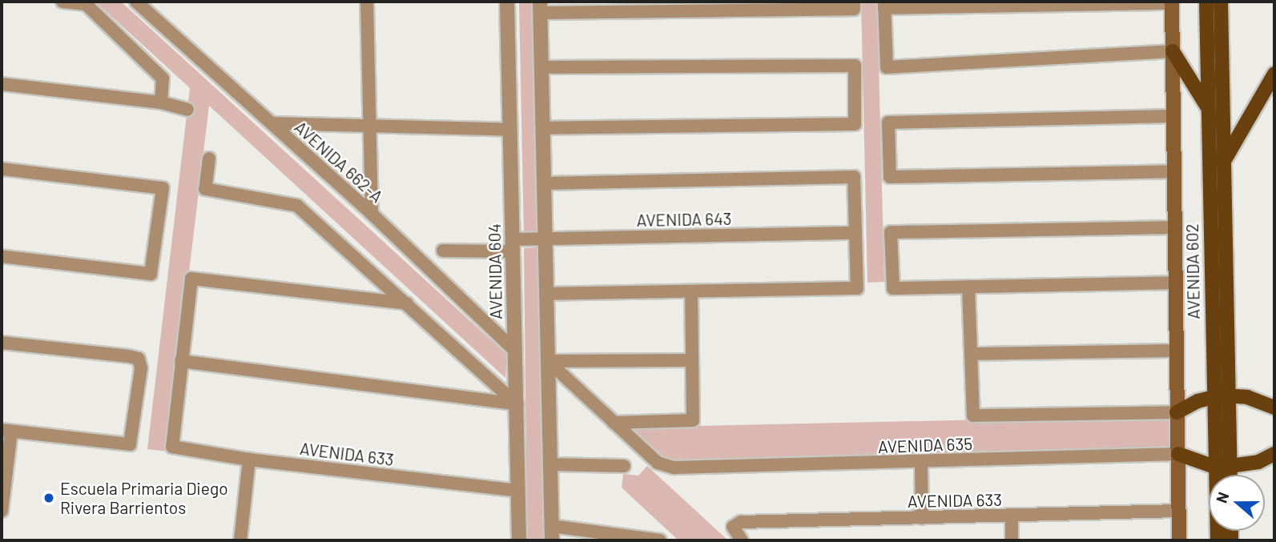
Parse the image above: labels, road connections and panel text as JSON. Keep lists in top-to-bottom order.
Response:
{
  "streets": {
    "main road": ["AVENIDA 602"],
    "street": [
      "AVENIDA 662-A",
      "AVENIDA 643",
      "AVENIDA 604",
      "AVENIDA 635",
      "AVENIDA 633"
    ]
  },
  "crossings": [
    ["AVENIDA 662-A", "AVENIDA 604"],
    ["AVENIDA 643", "AVENIDA 604"],
    ["AVENIDA 604", "AVENIDA 633"],
    ["AVENIDA 602", "AVENIDA 635"],
    ["AVENIDA 602", "AVENIDA 633"]
  ],
  "places": ["Escuela Primaria Diego Rivera Barrientos"],
  "north": "left"
}
